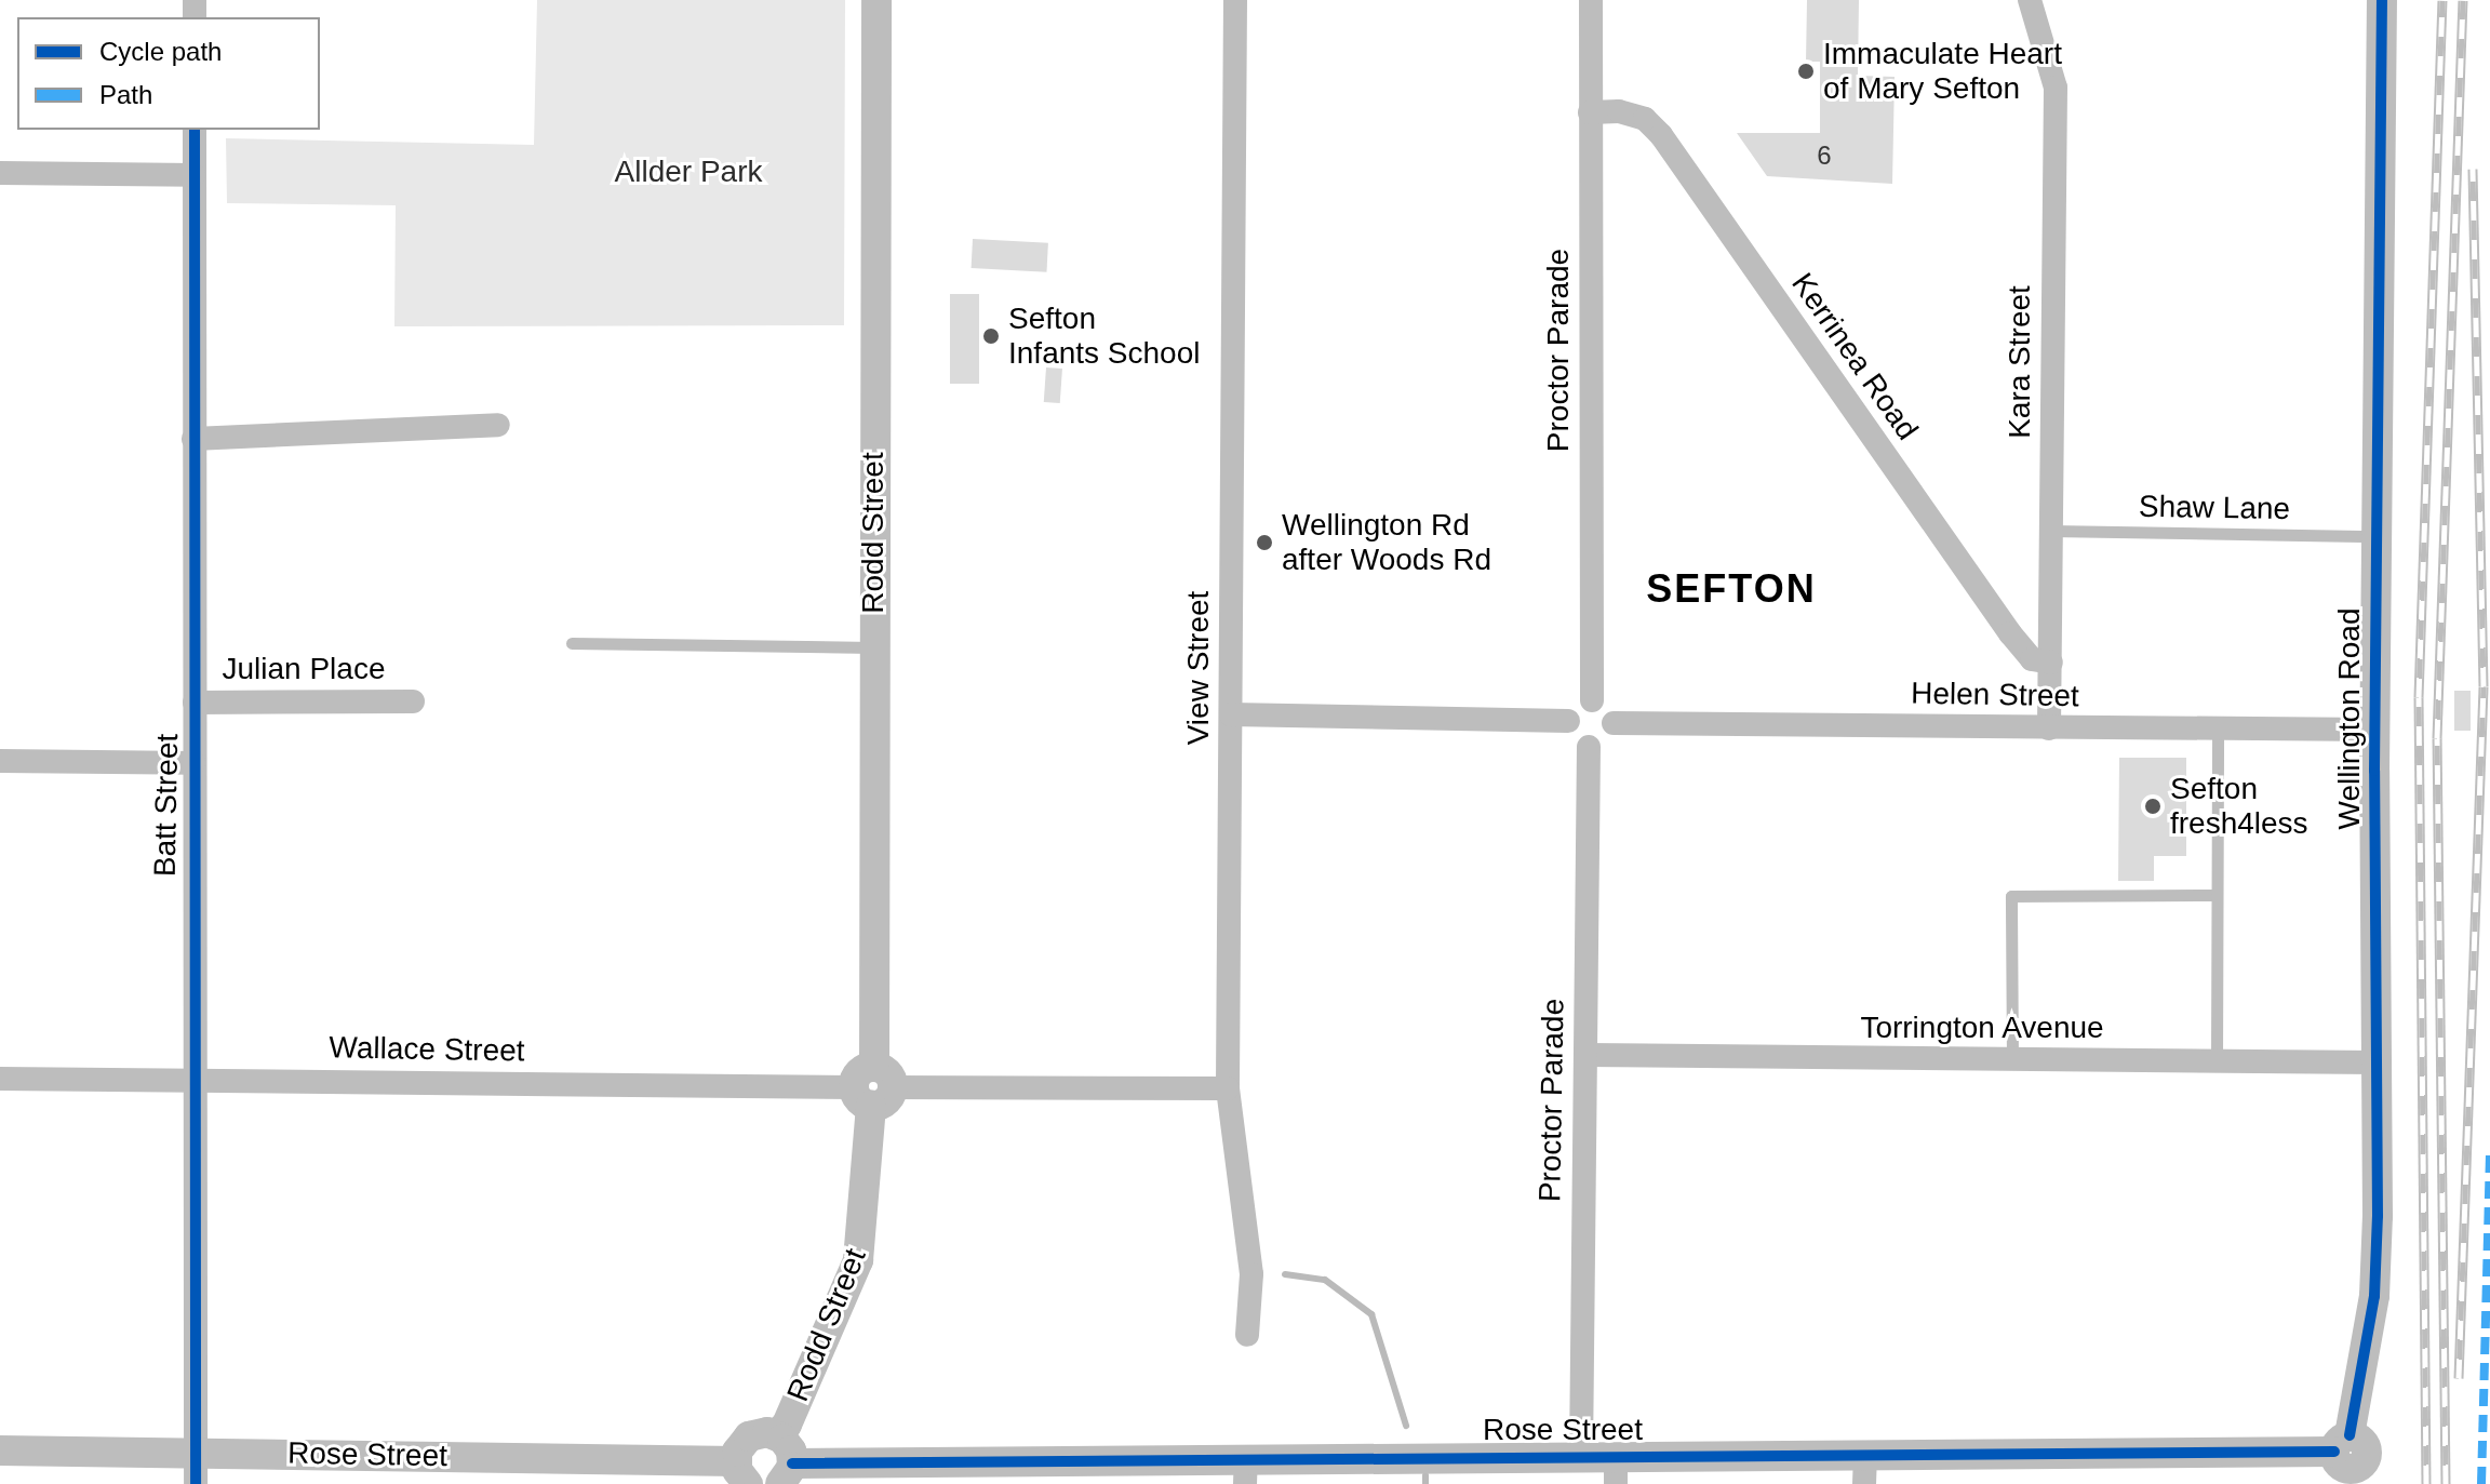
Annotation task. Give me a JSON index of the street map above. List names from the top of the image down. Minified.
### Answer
{"streets":{"street":["Proctor Parade","Kerrinea Road","Kara Street","Rodd Street","View Street","Julian Place","Helen Street","Wellington Road","Batt Street","Torrington Avenue","Wallace Street","Rose Street"],"lane":["Shaw Lane"]},"crossings":[["Proctor Parade","Kerrinea Road"],["Proctor Parade","Helen Street"],["Proctor Parade","Torrington Avenue"],["Proctor Parade","Rose Street"],["Kerrinea Road","Kara Street"],["Kara Street","Shaw Lane"],["Kara Street","Helen Street"],["Shaw Lane","Wellington Road"],["Rodd Street","Wallace Street"],["View Street","Wallace Street"],["Julian Place","Batt Street"],["Helen Street","Wellington Road"],["Wellington Road","Torrington Avenue"],["Wellington Road","Rose Street"],["Batt Street","Wallace Street"],["Batt Street","Rose Street"]],"districts":["SEFTON"],"parks":["Allder Park"],"places":["Immaculate Heart of Mary Sefton","Sefton Infants School","Wellington Rd after Woods Rd","Sefton fresh4less"],"house_numbers":["6"],"legend":["Cycle path","Path"]}
